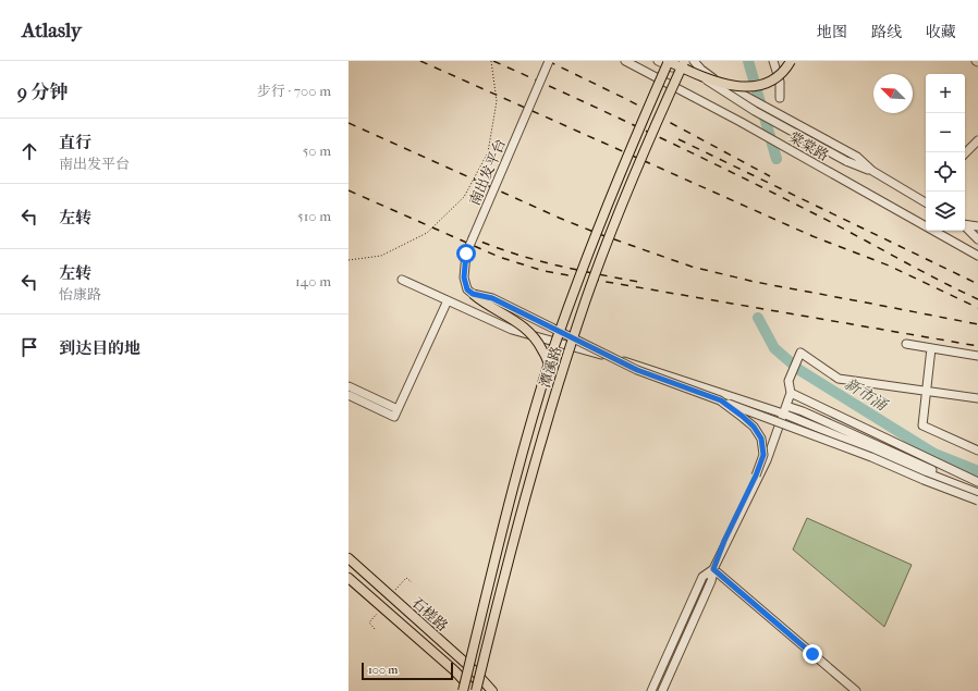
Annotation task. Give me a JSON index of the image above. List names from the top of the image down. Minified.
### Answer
{"streets":{"main road":["潭溪路","石槎路"],"street":["棠棠路","南出发平台"]},"crossings":[["棠棠路","潭溪路"],["潭溪路","石槎路"]],"water":["新市涌"],"scale_bar":"100 m","north":"top left","page":{"header":"Atlasly","nav":["地图","路线","收藏"],"heading":["9 分钟","步行 · 700 m"],"map_buttons":["+","−"],"list":[["直行","南出发平台","50 m"],["左转","510 m"],["左转","怡康路","140 m"],"到达目的地"],"scale":"100 m"}}
